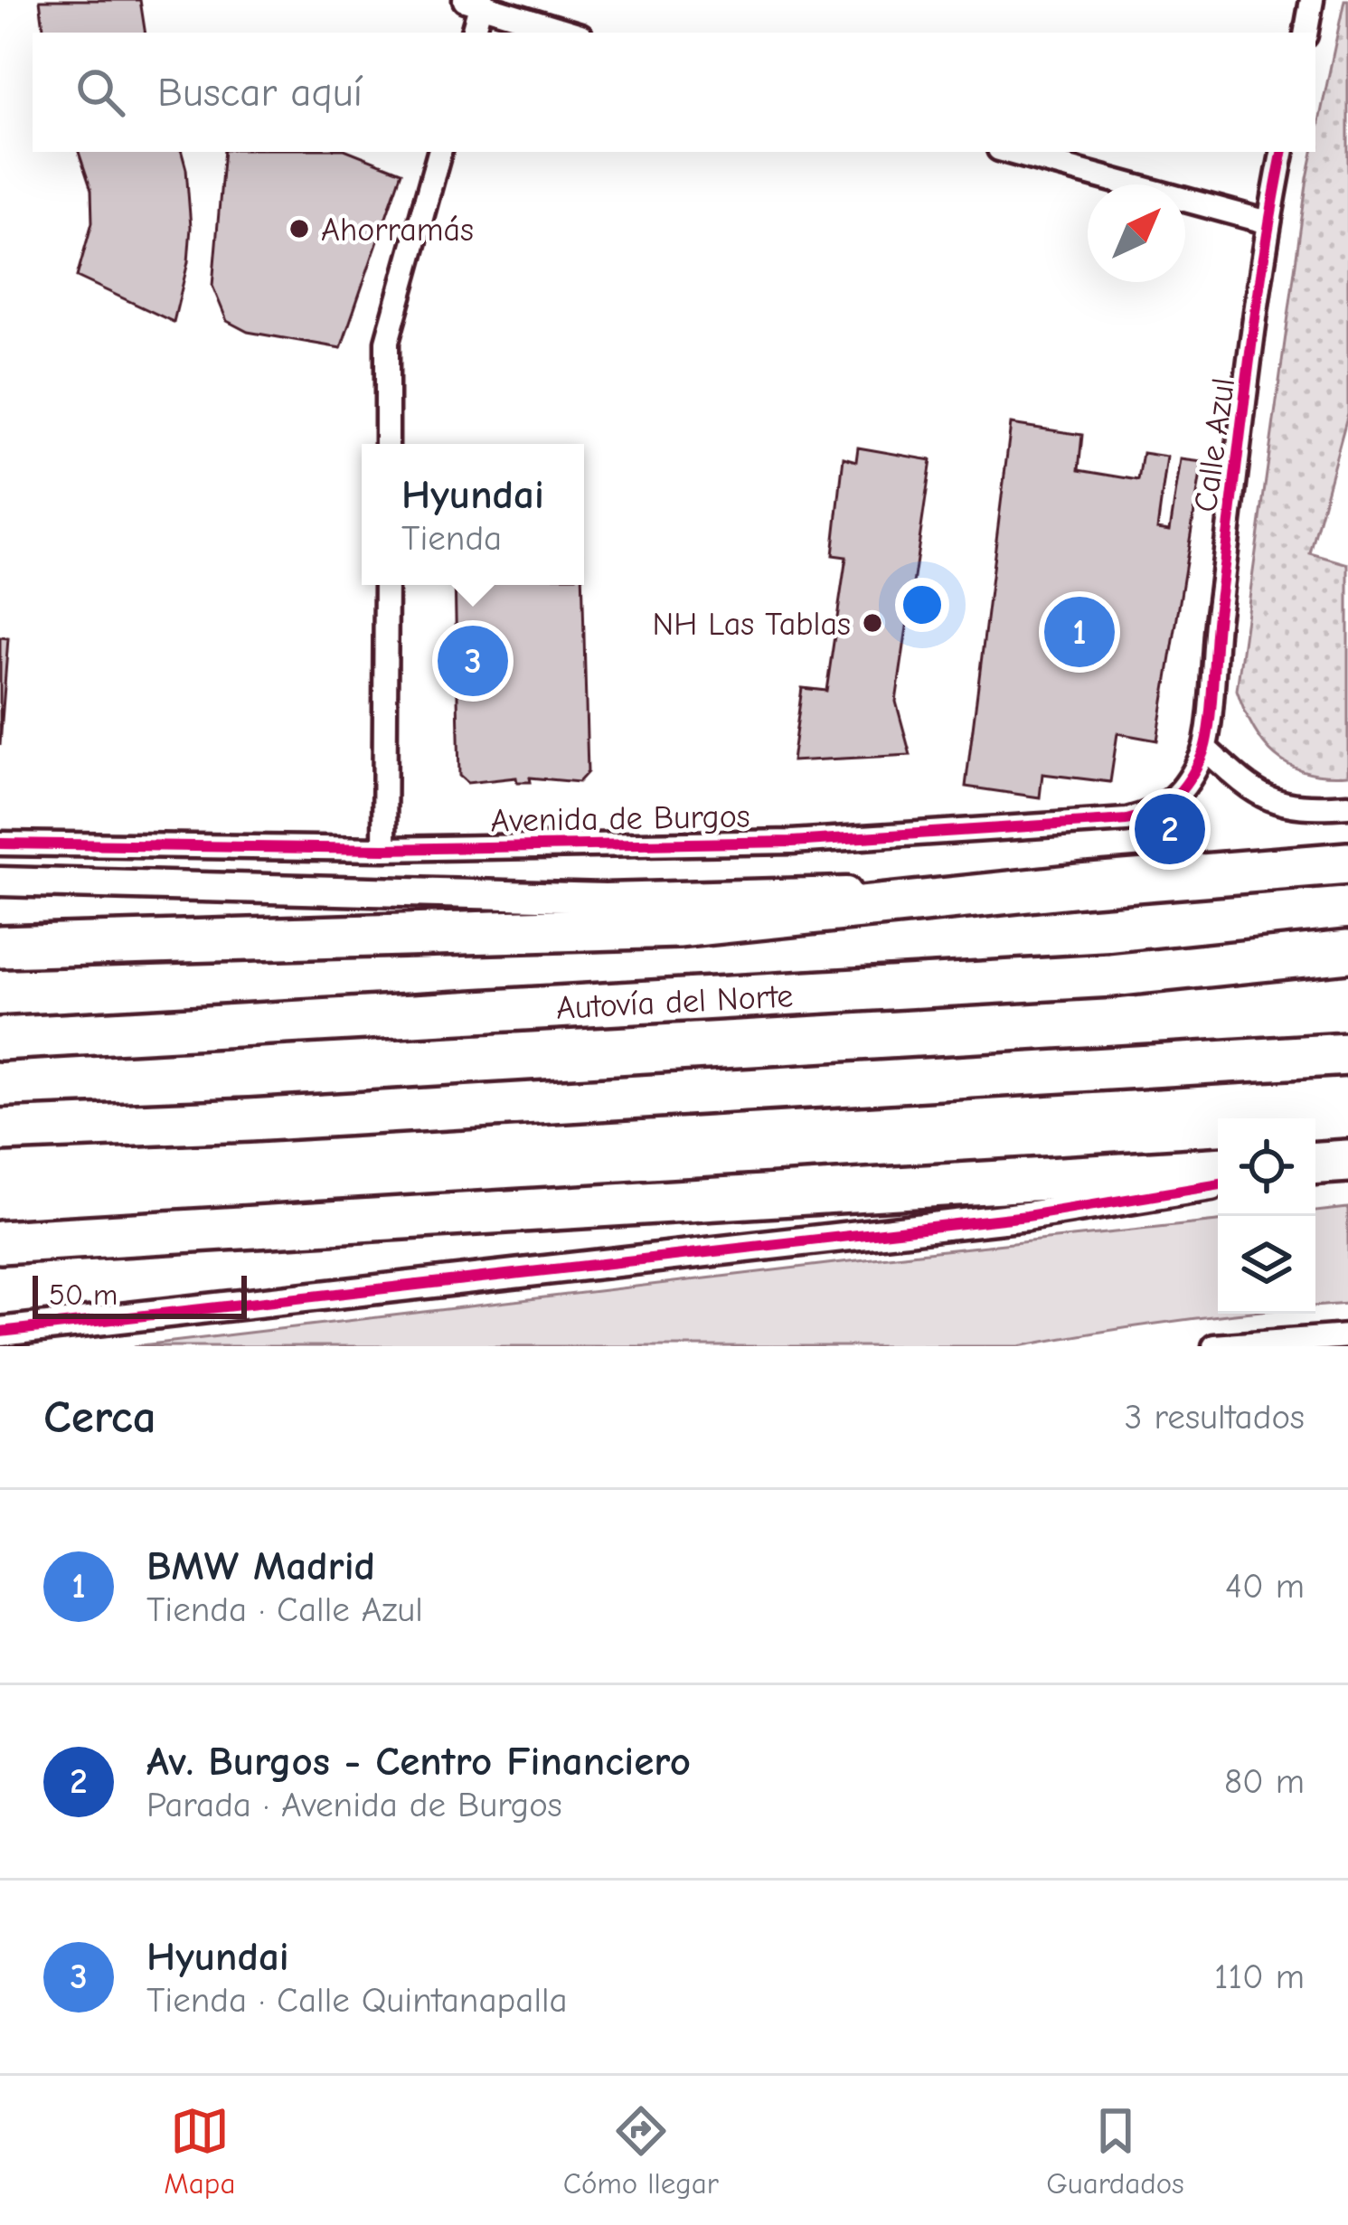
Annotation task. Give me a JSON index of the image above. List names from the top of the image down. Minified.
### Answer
{"streets":{"highway":["Autovía del Norte"],"street":["Calle Azul","Avenida de Burgos"]},"crossings":[["Calle Azul","Avenida de Burgos"]],"places":["Ahorramás","NH Las Tablas"],"scale_bar":"50 m","north":"top right","page":{"search":"Buscar aquí","popup":["Hyundai","Tienda"],"pins":["1","3","2"],"scale":"50 m","heading":["Cerca","3 resultados"],"list":[{"mark":"1","name":"BMW Madrid","note":"Tienda · Calle Azul","value":"40 m"},{"mark":"2","name":"Av. Burgos - Centro Financiero","note":"Parada · Avenida de Burgos","value":"80 m"},{"mark":"3","name":"Hyundai","note":"Tienda · Calle Quintanapalla","value":"110 m"}],"nav":["Mapa","Cómo llegar","Guardados"]}}
